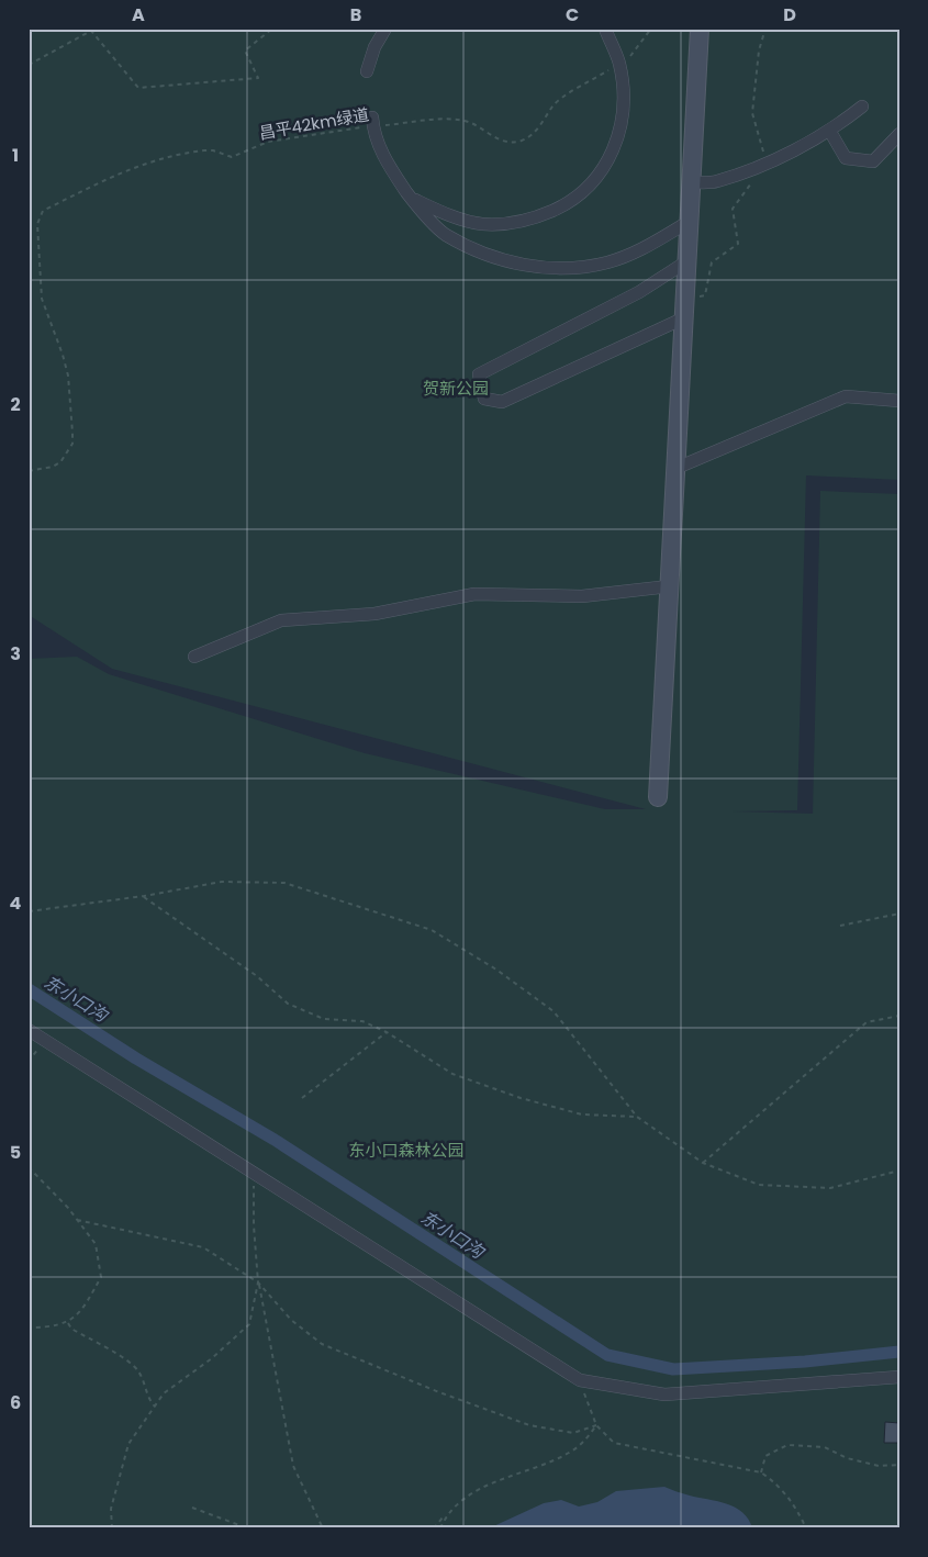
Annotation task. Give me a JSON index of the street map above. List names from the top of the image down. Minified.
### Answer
{"streets":{"path":["昌平42km绿道"]},"water":["东小口沟"],"parks":["贺新公园","东小口森林公园"],"grid":{"columns":["A","B","C","D"],"rows":["1","2","3","4","5","6"]}}
